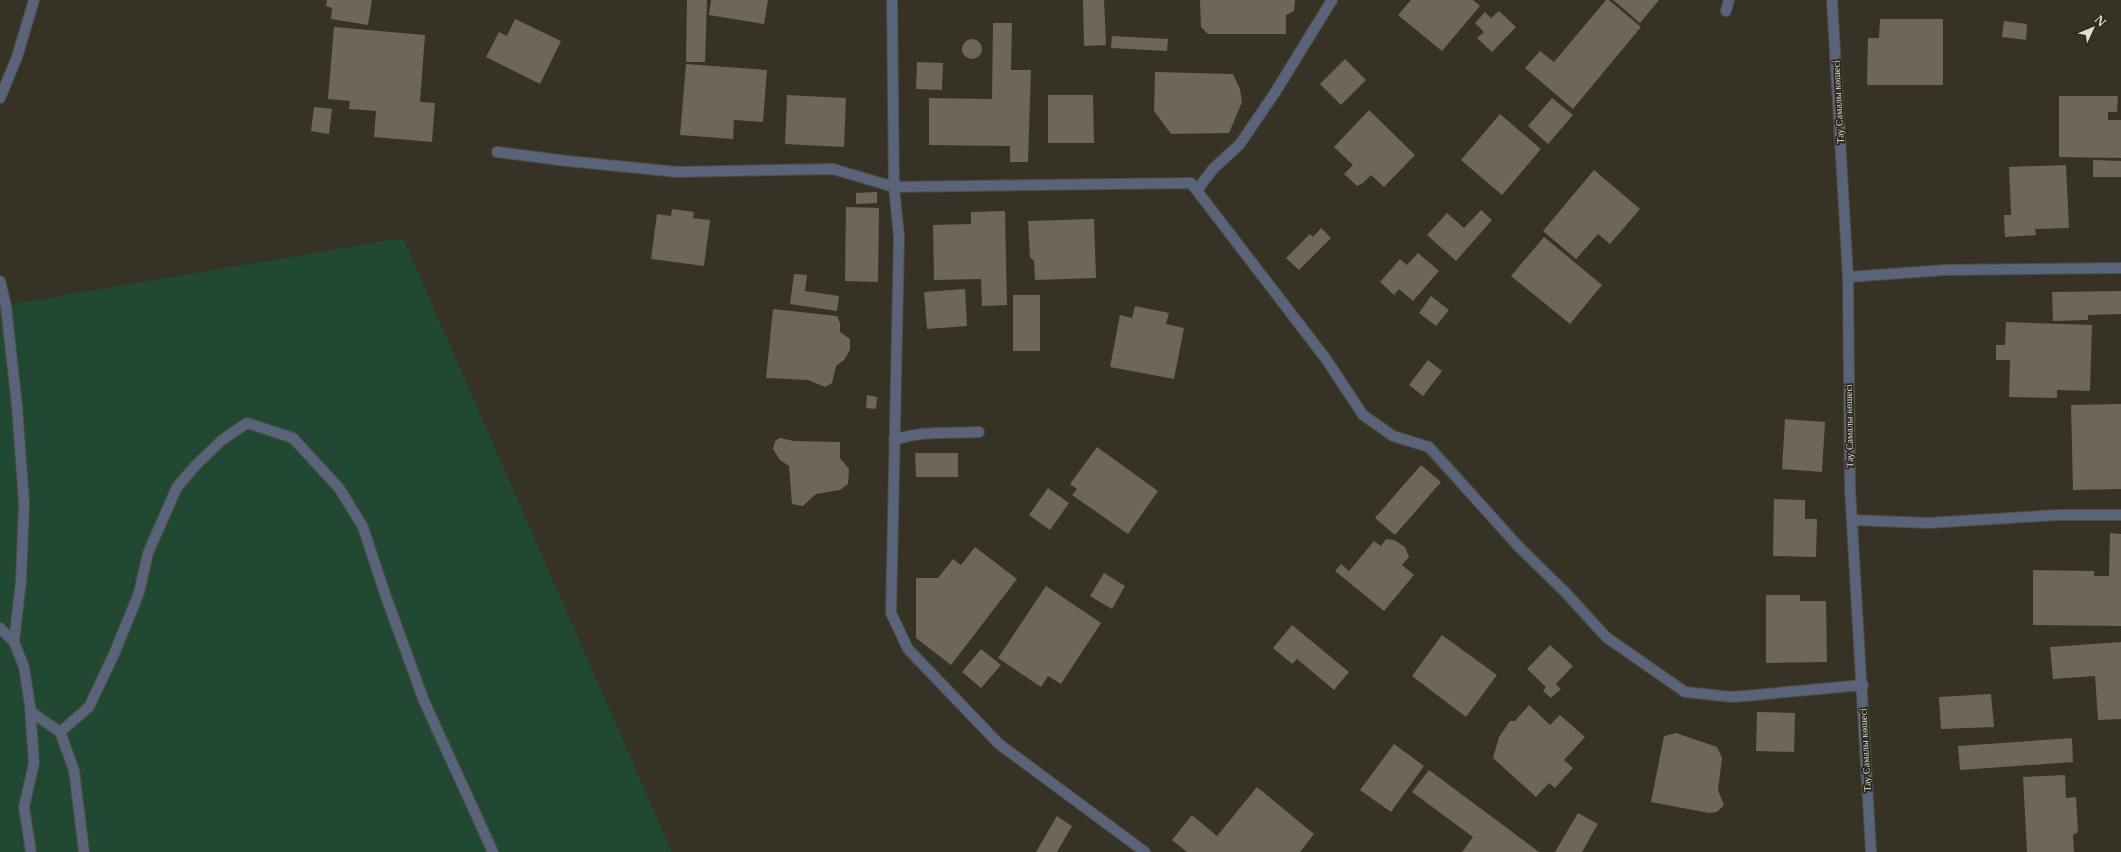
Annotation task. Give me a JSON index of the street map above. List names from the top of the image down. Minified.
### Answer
{"streets":{"street":["Тау Самалы көшесі"]},"north":"top right"}
